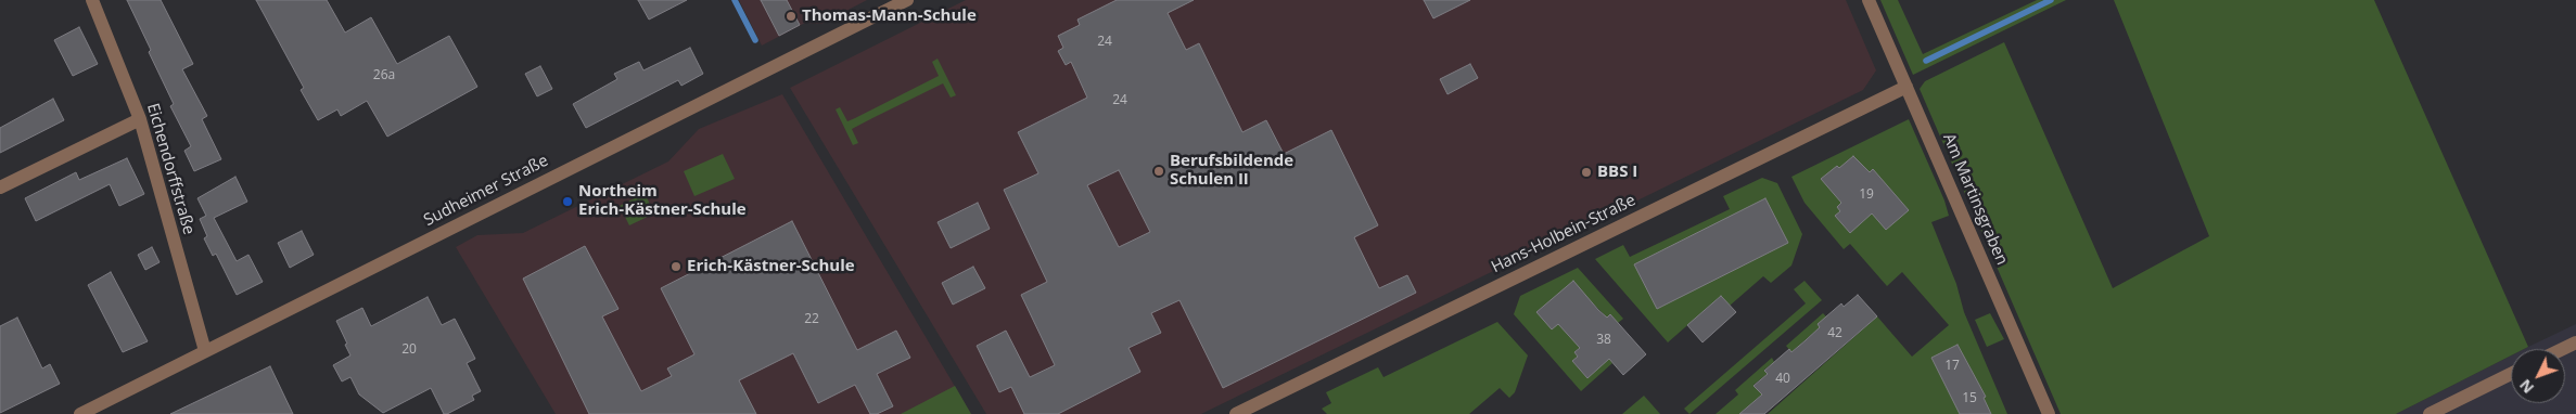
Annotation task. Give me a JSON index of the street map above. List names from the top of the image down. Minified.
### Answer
{"streets":{"street":["Eichendorffstraße","Sudheimer Straße","Am Martinsgraben","Hans-Holbein-Straße"]},"crossings":[["Eichendorffstraße","Sudheimer Straße"],["Am Martinsgraben","Hans-Holbein-Straße"]],"places":["Thomas-Mann-Schule","Berufsbildende Schulen II","BBS I","Northeim Erich-Kästner-Schule","Erich-Kästner-Schule"],"house_numbers":["24","26a","24","19","22","42","38","20","17","40","15"],"north":"bottom left"}
